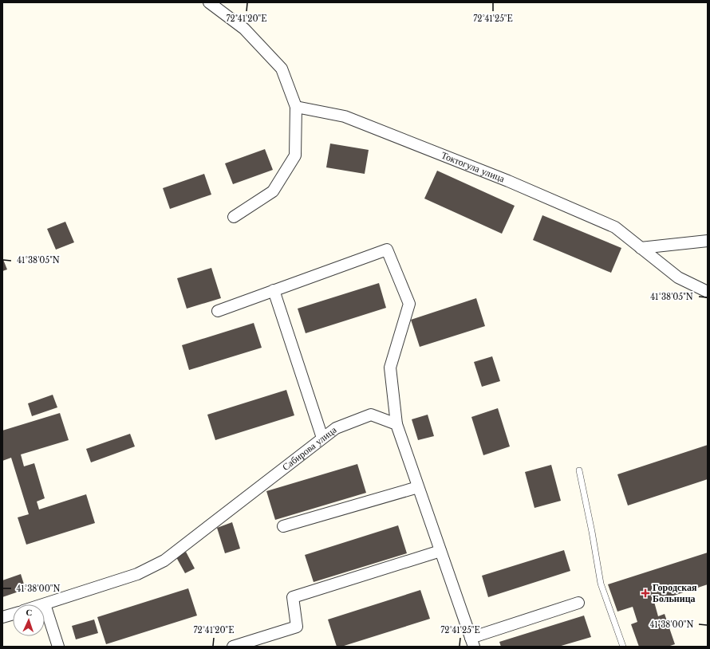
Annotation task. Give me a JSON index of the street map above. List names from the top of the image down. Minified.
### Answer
{"streets":{"street":["Токтогула улица","Сабирова улица"]},"places":{"health":["Городская Больница"]},"north":"top","coordinates":["72°41'20\"E","72°41'25\"E","41°38'05\"N","41°38'00\"N"]}
